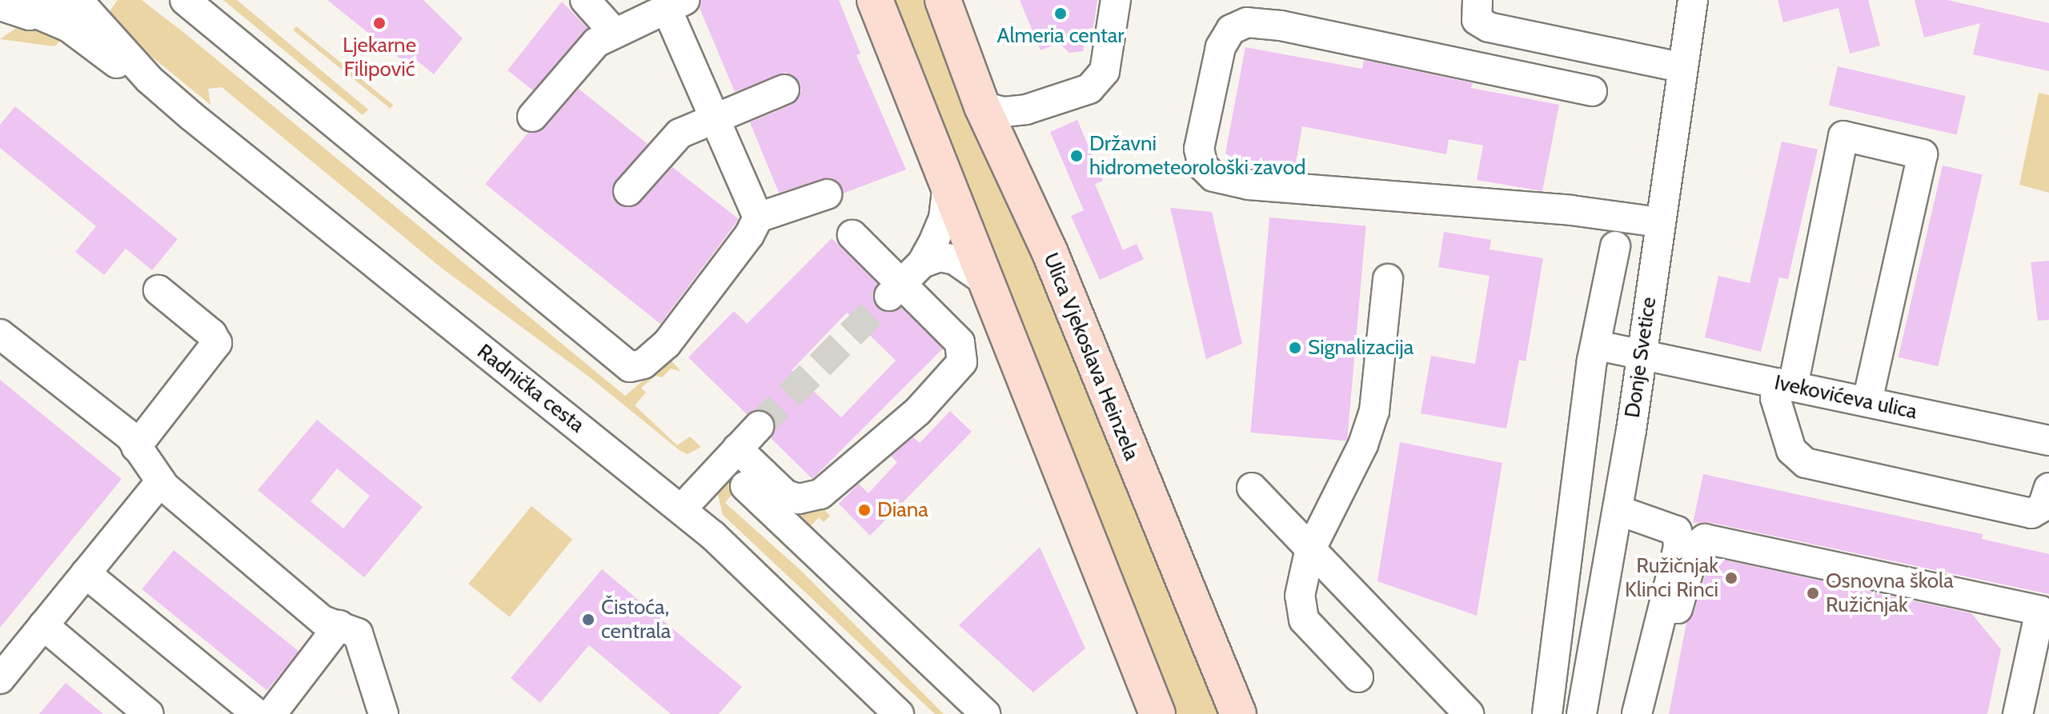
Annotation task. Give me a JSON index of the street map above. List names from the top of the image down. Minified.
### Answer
{"streets":{"main road":["Ulica Vjekoslava Heinzela"],"street":["Donje Svetice","Radnička cesta","Ivekovićeva ulica"]},"crossings":[["Donje Svetice","Ivekovićeva ulica"]],"places":["Almeria centar","Ljekarne Filipović","Državni hidrometeorološki zavod","Signalizacija","Diana","Ružičnjak Klinci Rinci","Osnovna škola Ružičnjak","Čistoća, centrala"]}
